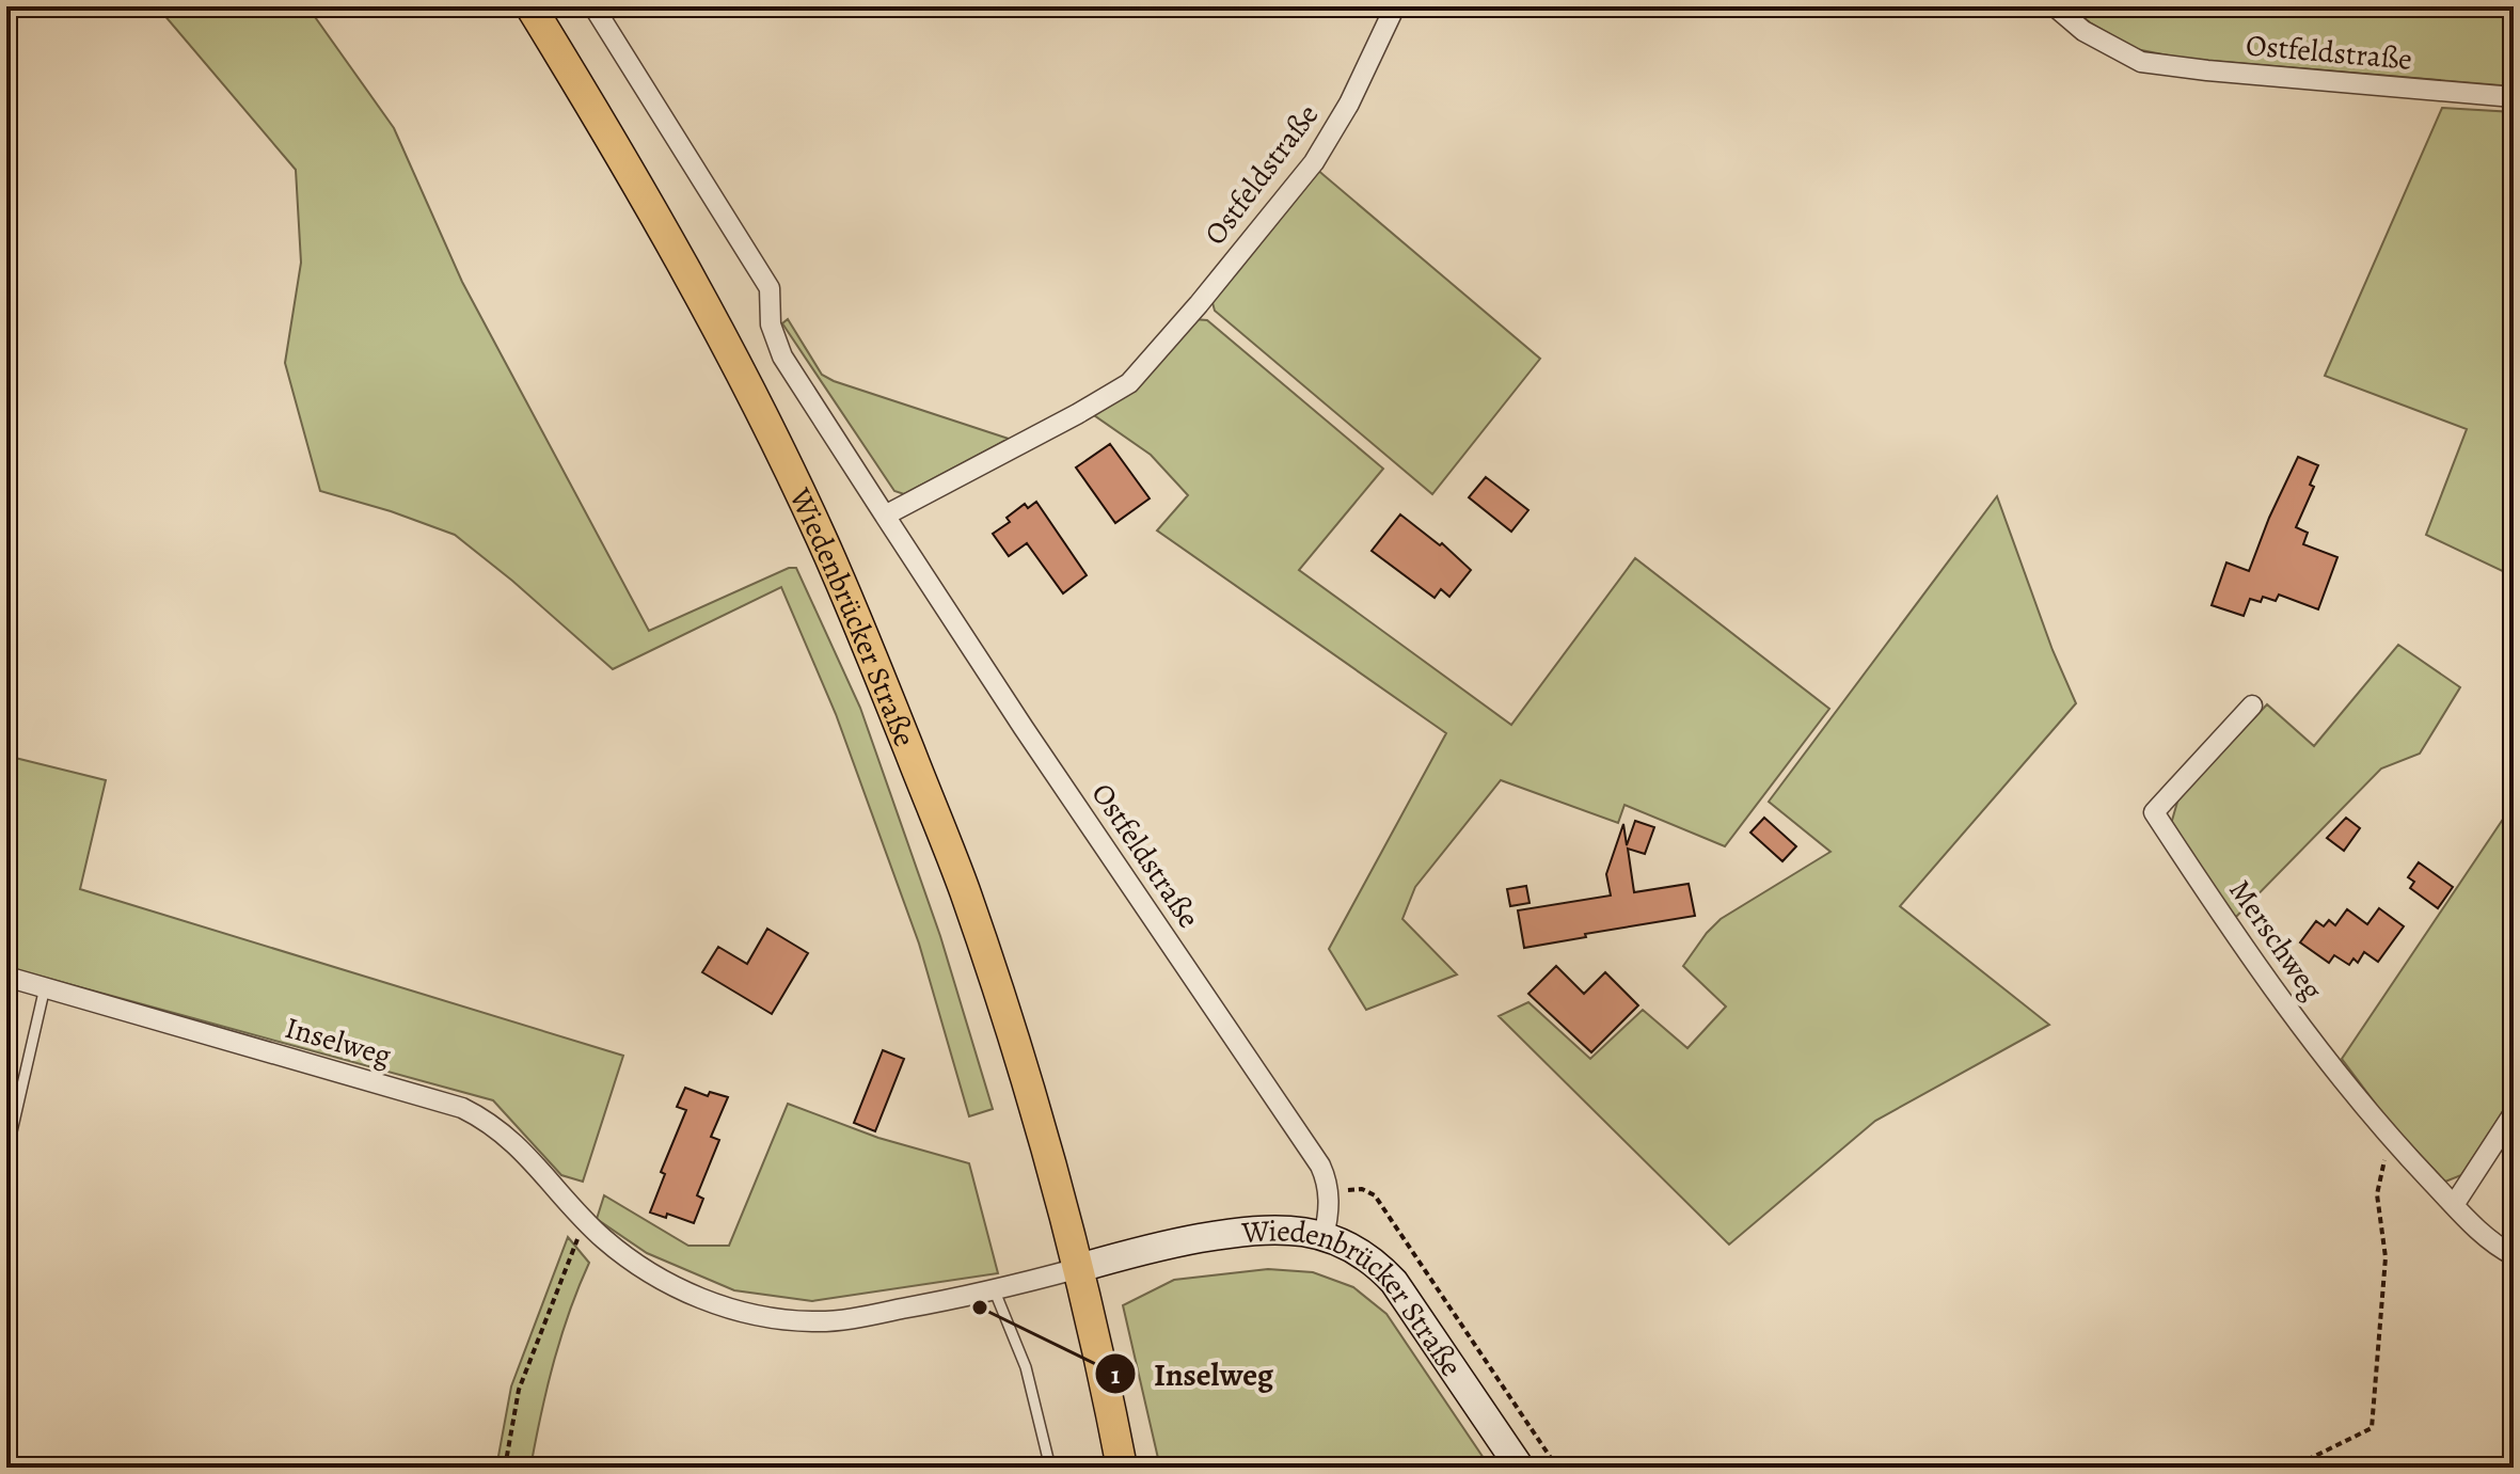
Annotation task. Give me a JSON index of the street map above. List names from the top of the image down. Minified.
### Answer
{"streets":{"main road":["Wiedenbrücker Straße"],"street":["Ostfeldstraße","Merschweg","Inselweg"]},"crossings":[["Wiedenbrücker Straße","Inselweg"]],"places":["Inselweg"]}
